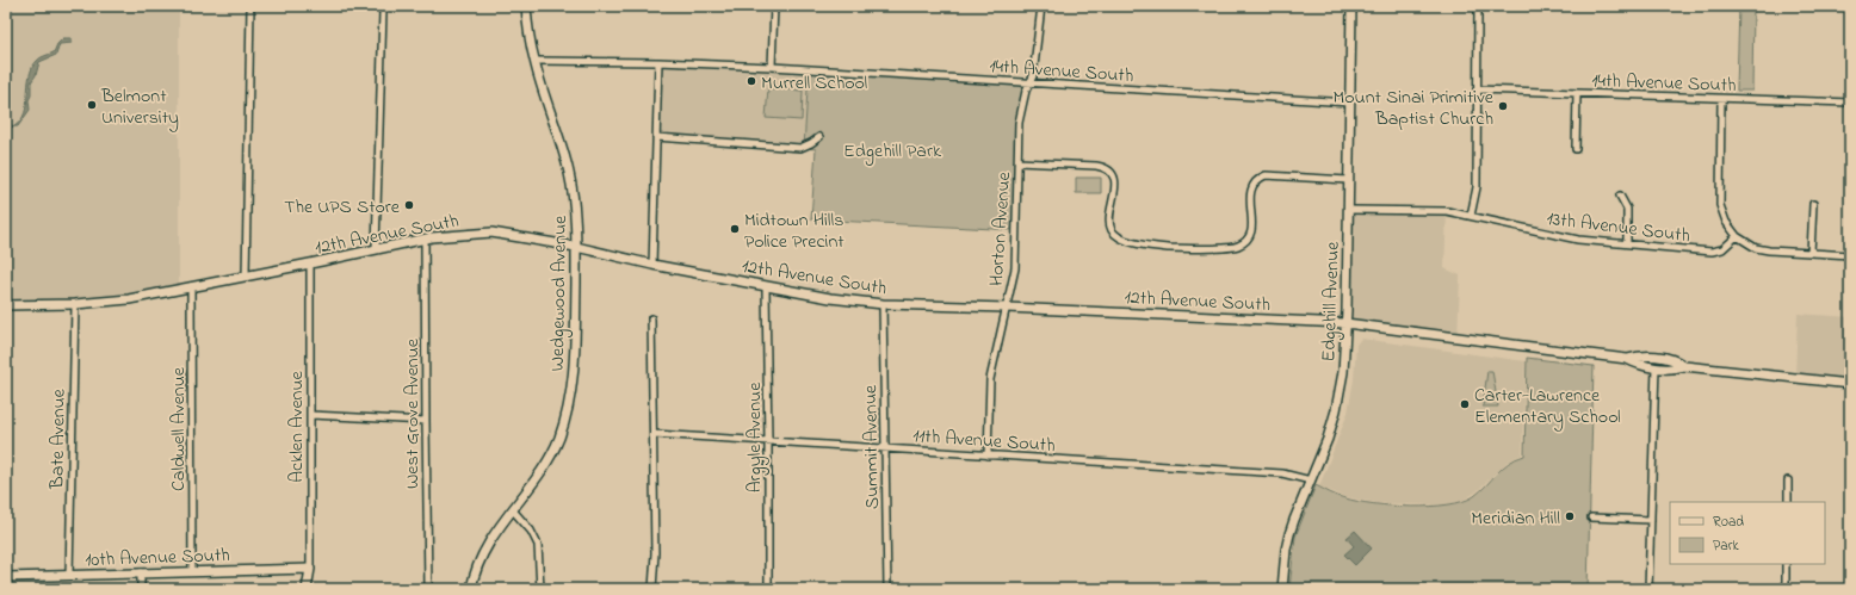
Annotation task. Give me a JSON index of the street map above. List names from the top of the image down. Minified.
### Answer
{"streets":{"main road":["12th Avenue South","Wedgewood Avenue","Edgehill Avenue","Acklen Avenue","10th Avenue South"],"street":["14th Avenue South","13th Avenue South","Horton Avenue","West Grove Avenue","Caldwell Avenue","Argyle Avenue","Bate Avenue","11th Avenue South","Summit Avenue"]},"crossings":[["14th Avenue South","Horton Avenue"],["14th Avenue South","Wedgewood Avenue"],["14th Avenue South","Edgehill Avenue"],["13th Avenue South","Edgehill Avenue"],["Horton Avenue","12th Avenue South"],["Horton Avenue","11th Avenue South"],["12th Avenue South","Wedgewood Avenue"],["12th Avenue South","Edgehill Avenue"],["12th Avenue South","West Grove Avenue"],["12th Avenue South","Acklen Avenue"],["12th Avenue South","Caldwell Avenue"],["12th Avenue South","Argyle Avenue"],["12th Avenue South","Bate Avenue"],["12th Avenue South","Summit Avenue"],["Edgehill Avenue","11th Avenue South"],["Acklen Avenue","10th Avenue South"],["Caldwell Avenue","10th Avenue South"],["Argyle Avenue","11th Avenue South"],["Bate Avenue","10th Avenue South"],["11th Avenue South","Summit Avenue"]],"parks":["Edgehill Park"],"places":["Murrell School","Belmont University","Mount Sinai Primitive Baptist Church","The UPS Store","Midtown Hills Police Precint","Carter-Lawrence Elementary School","Meridian Hill"],"legend":["Road","Park"]}
